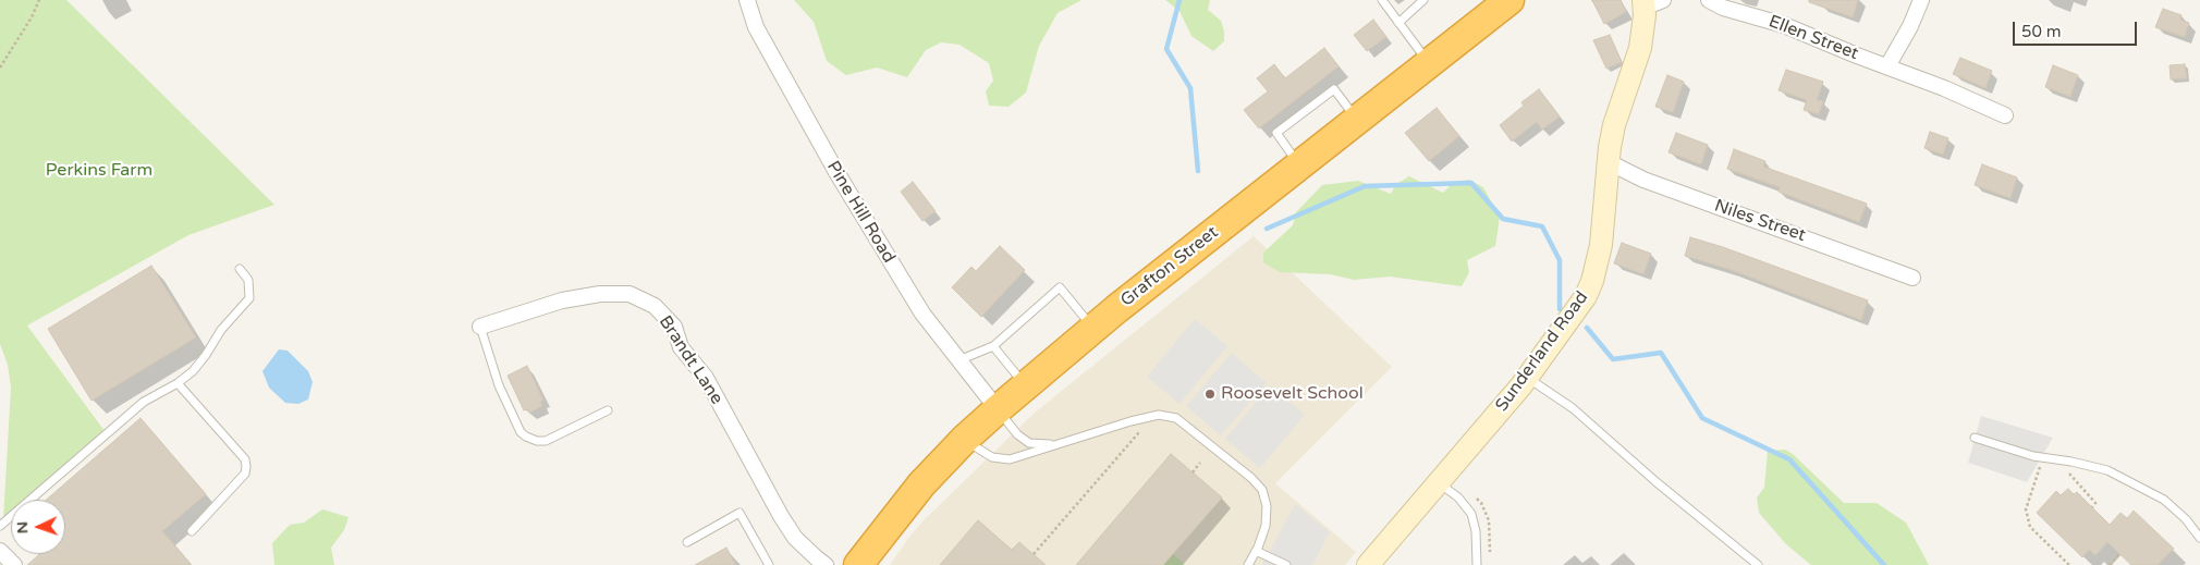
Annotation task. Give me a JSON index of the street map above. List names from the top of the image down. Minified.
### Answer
{"streets":{"highway":["Grafton Street"],"street":["Ellen Street","Pine Hill Road","Niles Street","Sunderland Road","Brandt Lane"]},"crossings":[["Pine Hill Road","Grafton Street"],["Niles Street","Sunderland Road"]],"parks":["Perkins Farm"],"places":["Roosevelt School"],"scale_bar":"50 m","north":"left"}
